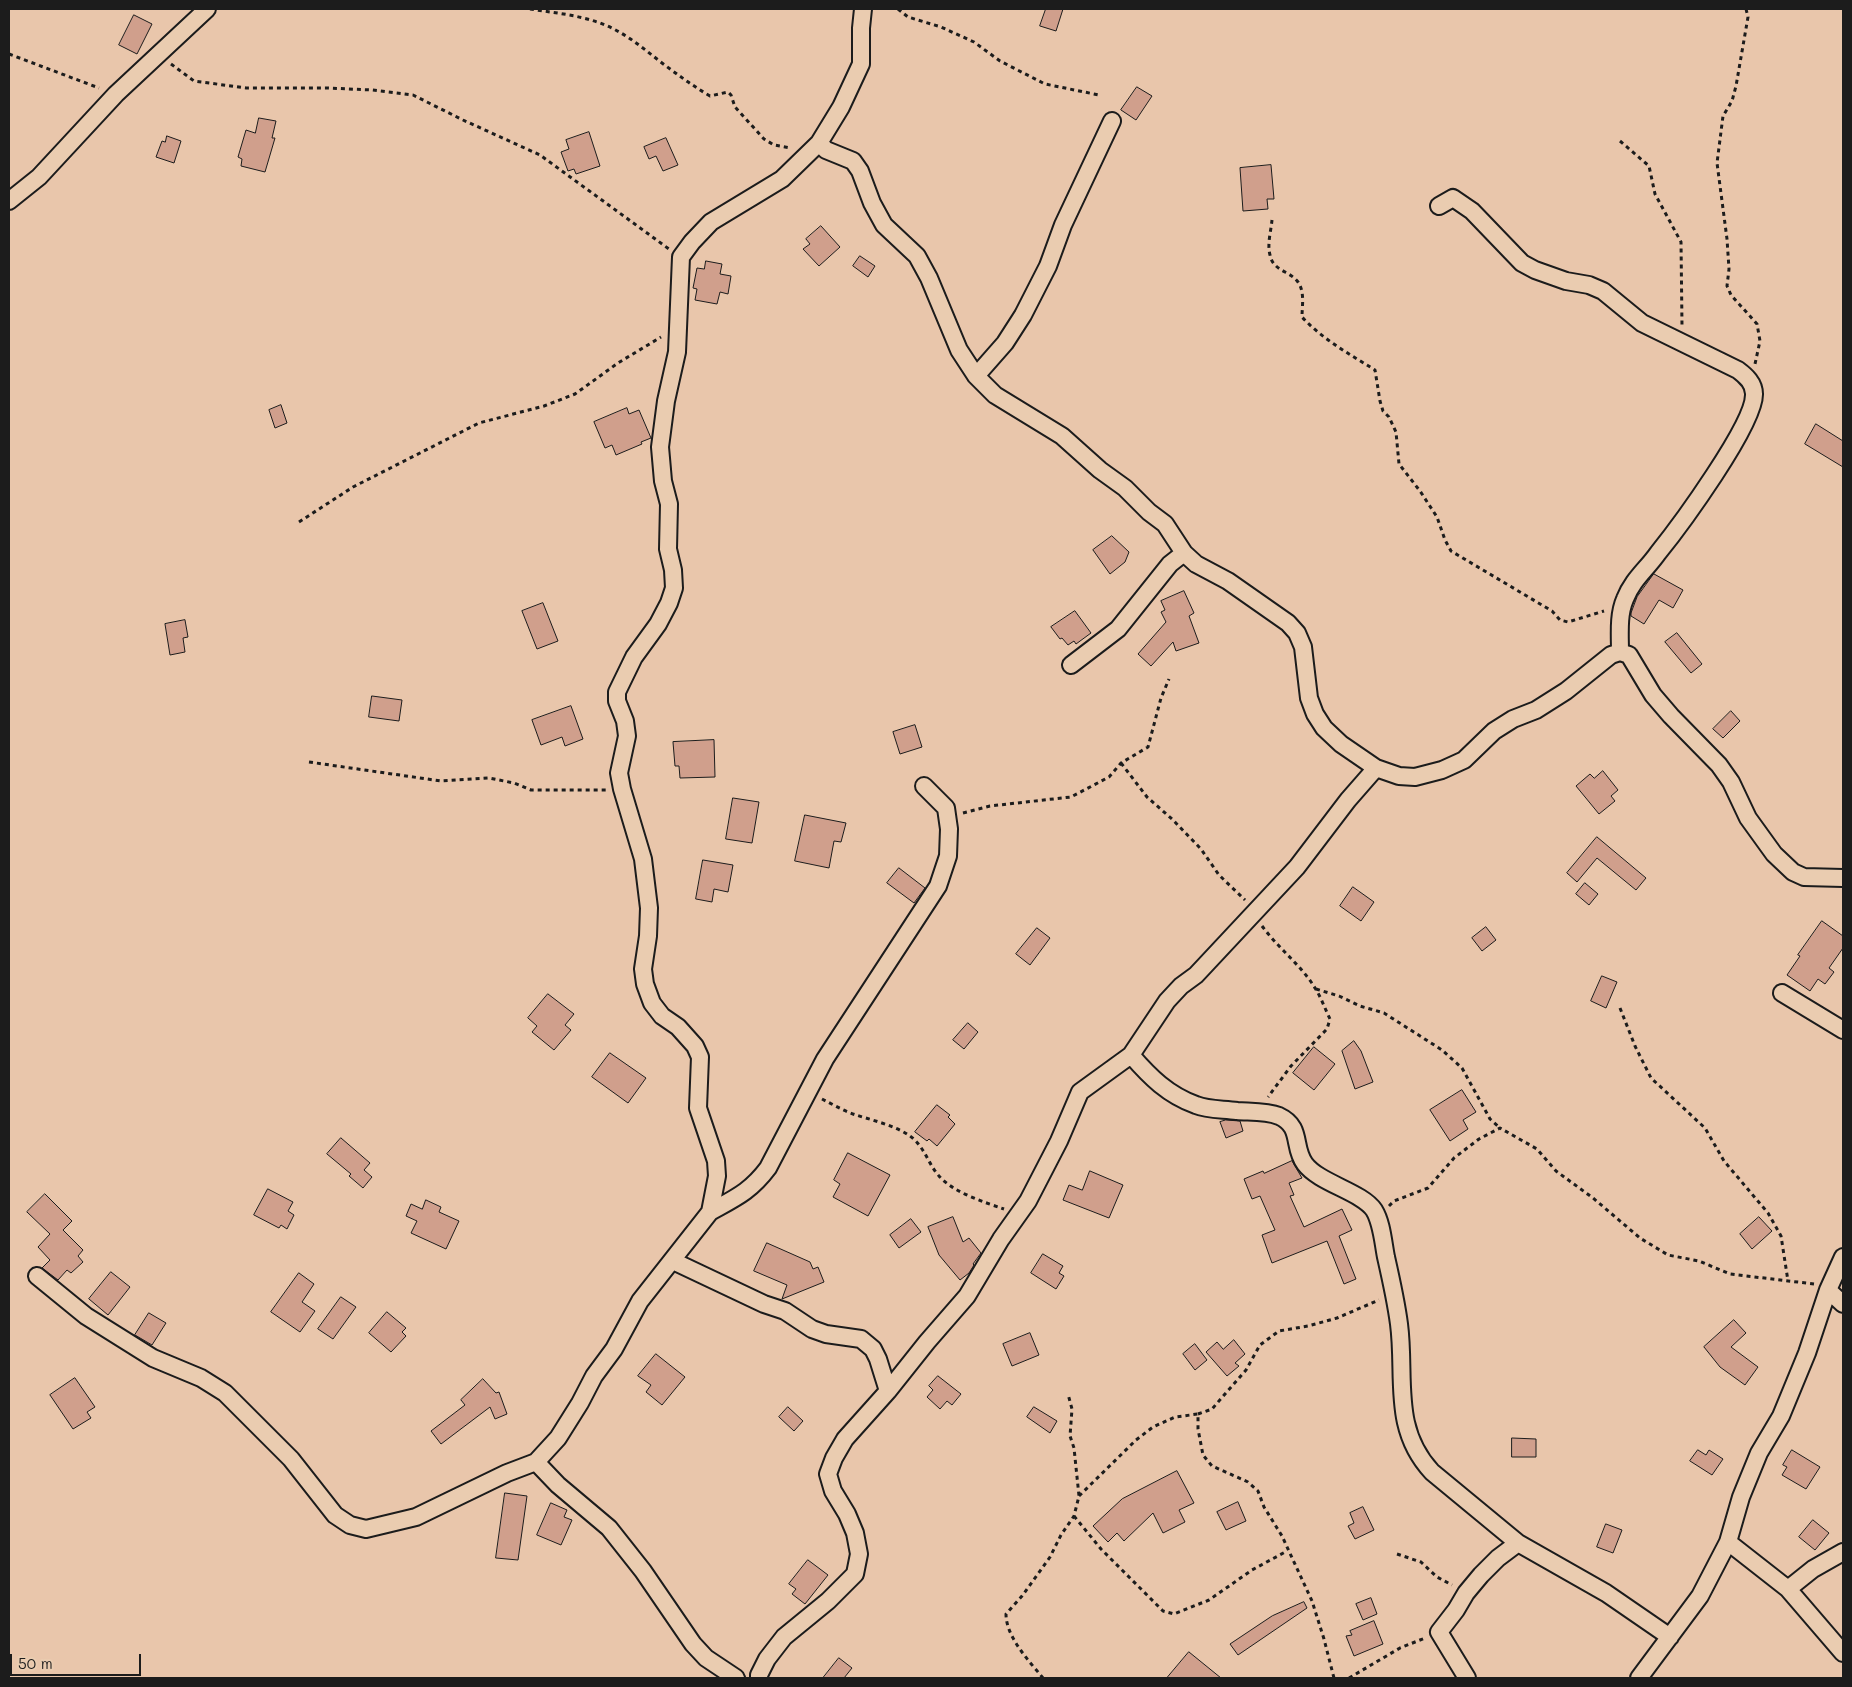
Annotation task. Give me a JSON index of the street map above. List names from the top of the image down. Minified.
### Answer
{"scale_bar":"50 m"}
